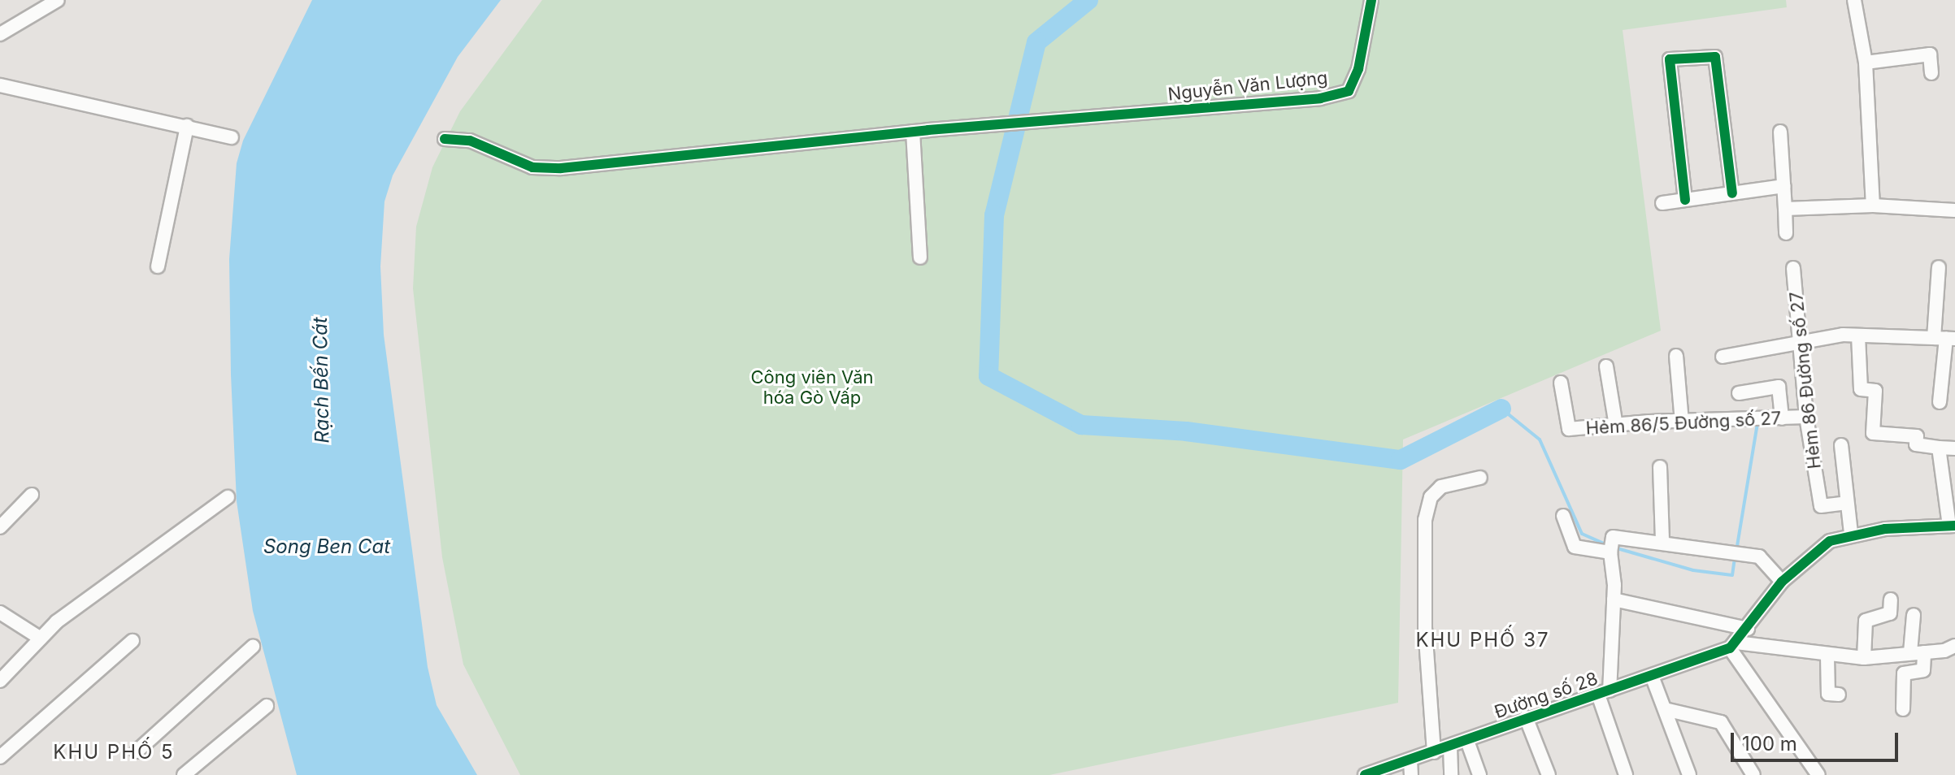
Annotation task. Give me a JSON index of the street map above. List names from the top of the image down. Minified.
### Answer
{"streets":{"street":["Nguyễn Văn Lượng","Hẻm 86 Đường số 27","Hẻm 86/5 Đường số 27","Đường số 28"]},"crossings":[["Hẻm 86 Đường số 27","Hẻm 86/5 Đường số 27"]],"districts":["KHU PHỐ 37","KHU PHỐ 5"],"water":["Rạch Bến Cát","Song Ben Cat"],"parks":["Công viên Văn hóa Gò Vấp"],"scale_bar":"100 m"}
